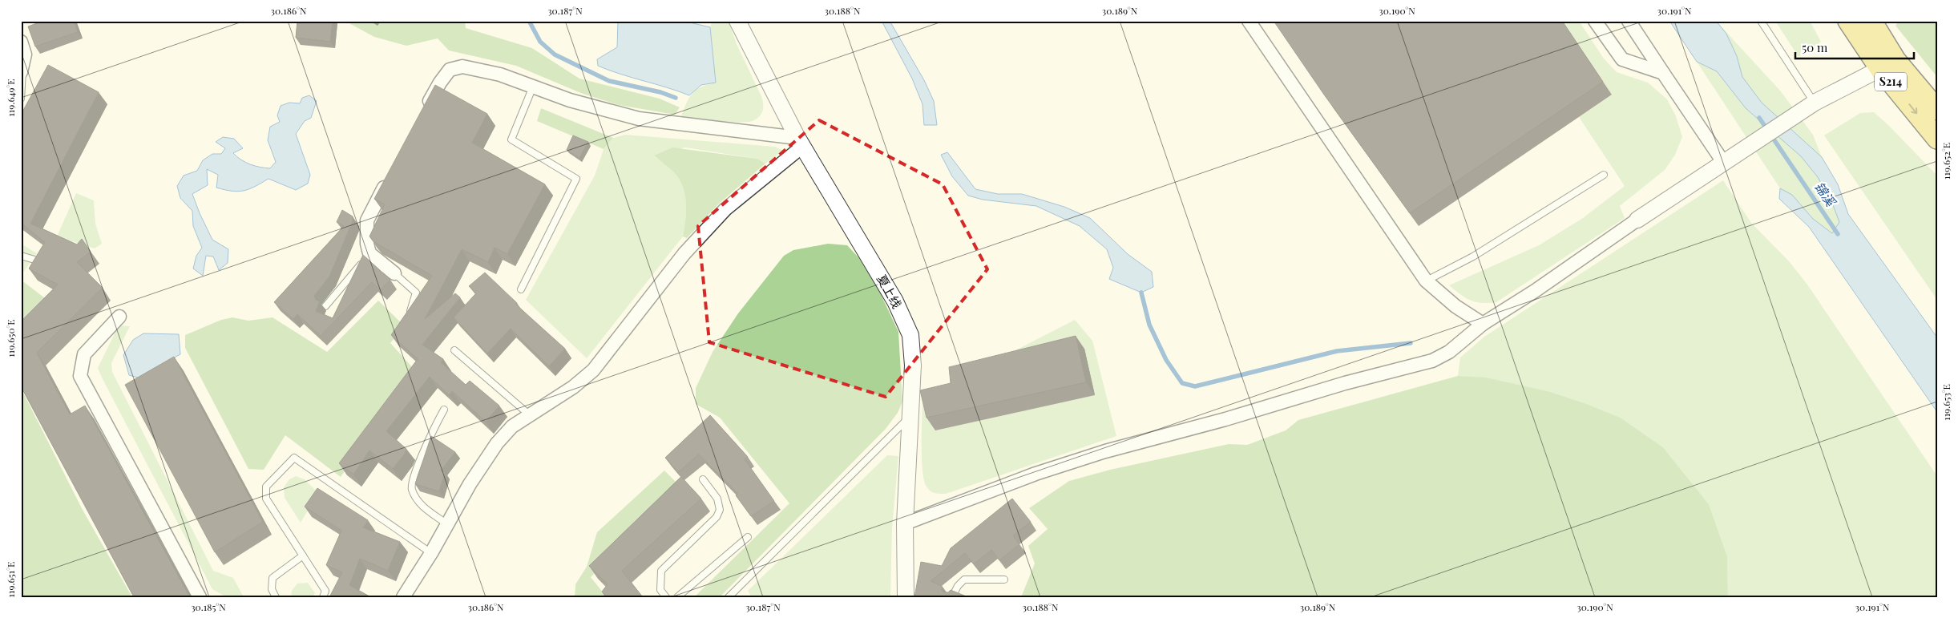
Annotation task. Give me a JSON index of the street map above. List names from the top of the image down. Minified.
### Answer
{"streets":{"main road":["S214"],"street":["夏上线"]},"water":["锦溪"],"scale_bar":"50 m","coordinates":["30.186°N","30.187°N","30.188°N","30.189°N","30.190°N","30.191°N","119.649°E","119.652°E","119.650°E","119.653°E","119.651°E","30.185°N"]}
